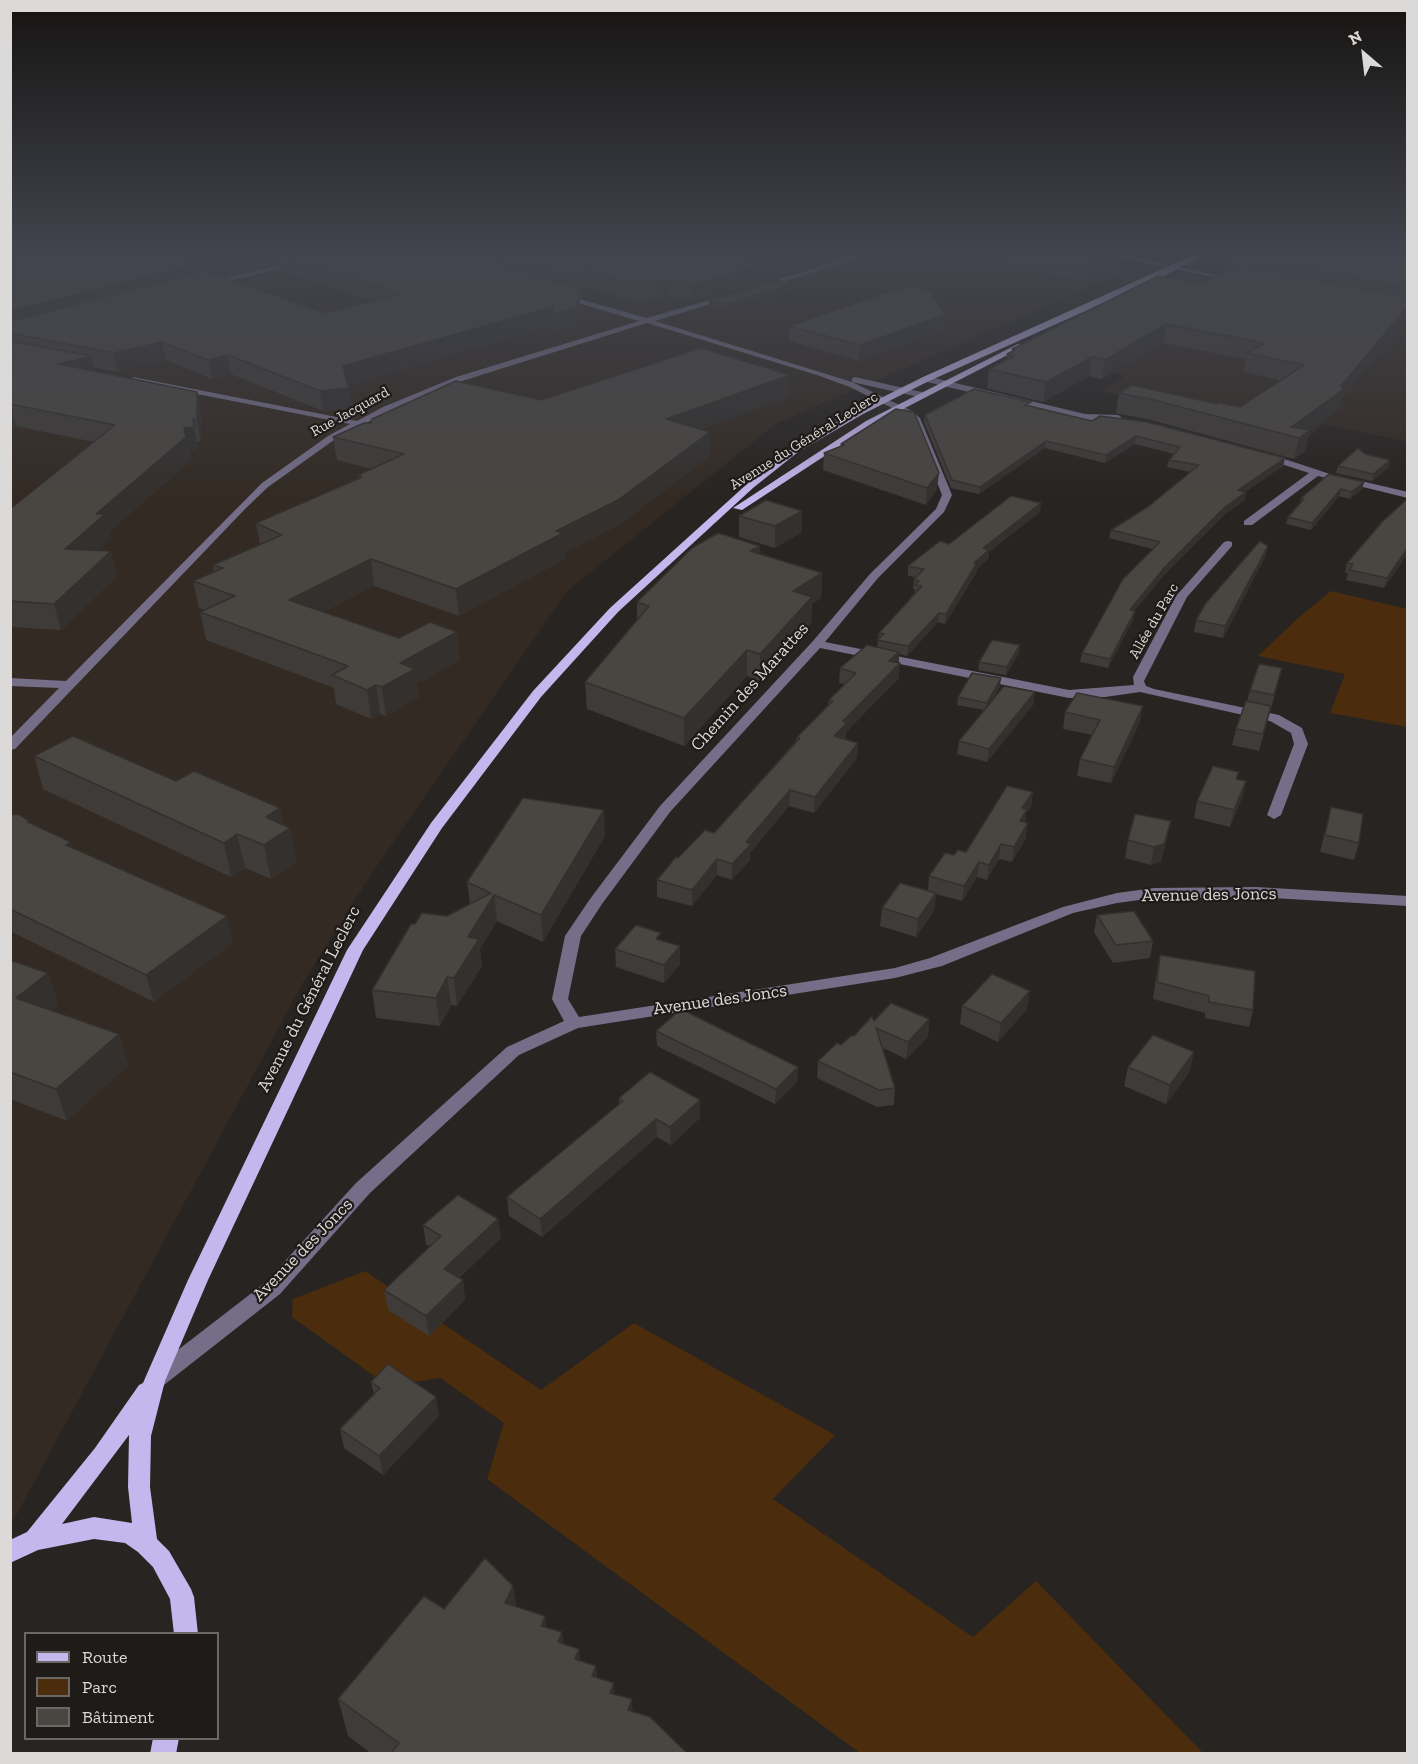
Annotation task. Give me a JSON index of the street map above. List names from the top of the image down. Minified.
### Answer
{"streets":{"main road":["Avenue du Général Leclerc"],"street":["Rue Jacquard","Allée du Parc","Chemin des Marattes","Avenue des Joncs"]},"crossings":[["Avenue du Général Leclerc","Chemin des Marattes"],["Avenue du Général Leclerc","Avenue des Joncs"],["Chemin des Marattes","Avenue des Joncs"]],"legend":["Route","Parc","Bâtiment"],"north":"top left"}
